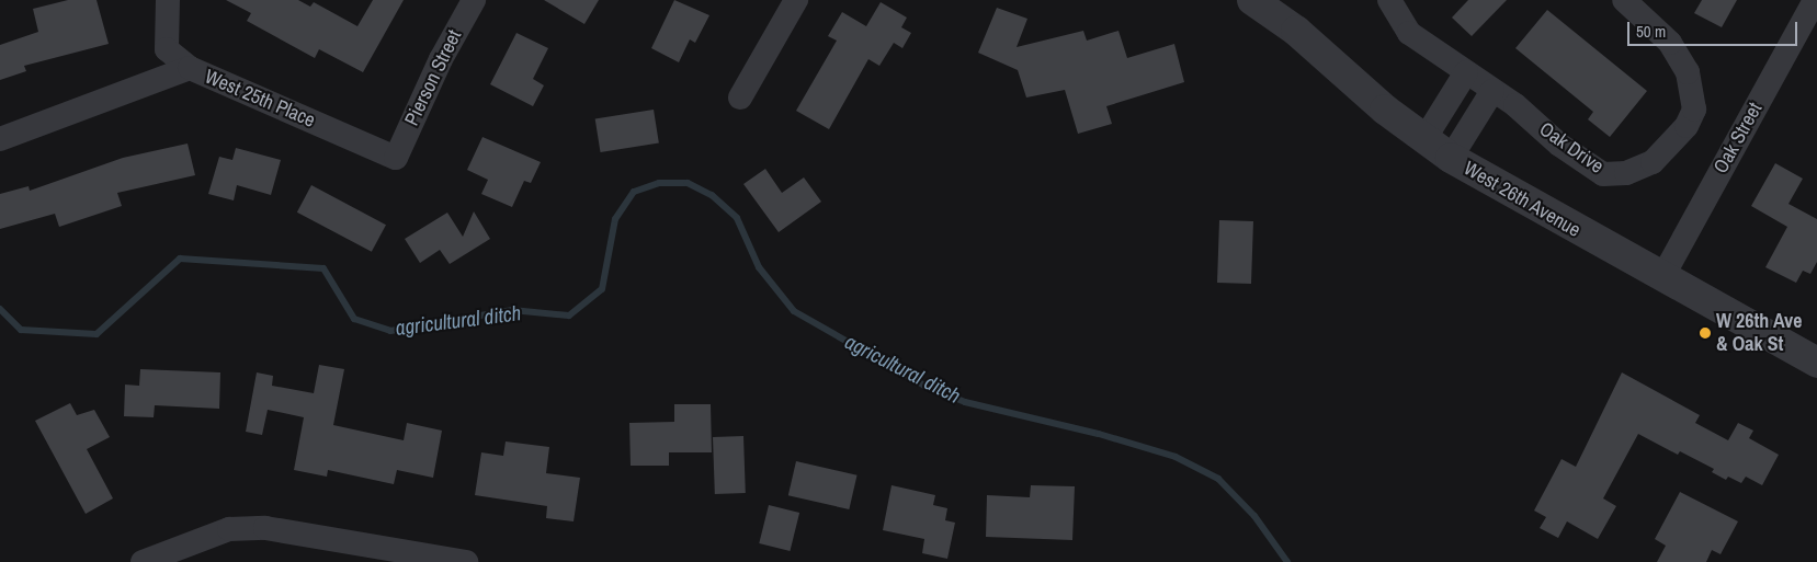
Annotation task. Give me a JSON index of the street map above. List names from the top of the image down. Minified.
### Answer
{"streets":{"street":["Pierson Street","West 25th Place","Oak Street","Oak Drive","West 26th Avenue"]},"crossings":[["Pierson Street","West 25th Place"],["Oak Street","West 26th Avenue"]],"water":["agricultural ditch"],"places":["W 26th Ave & Oak St"],"scale_bar":"50 m"}
